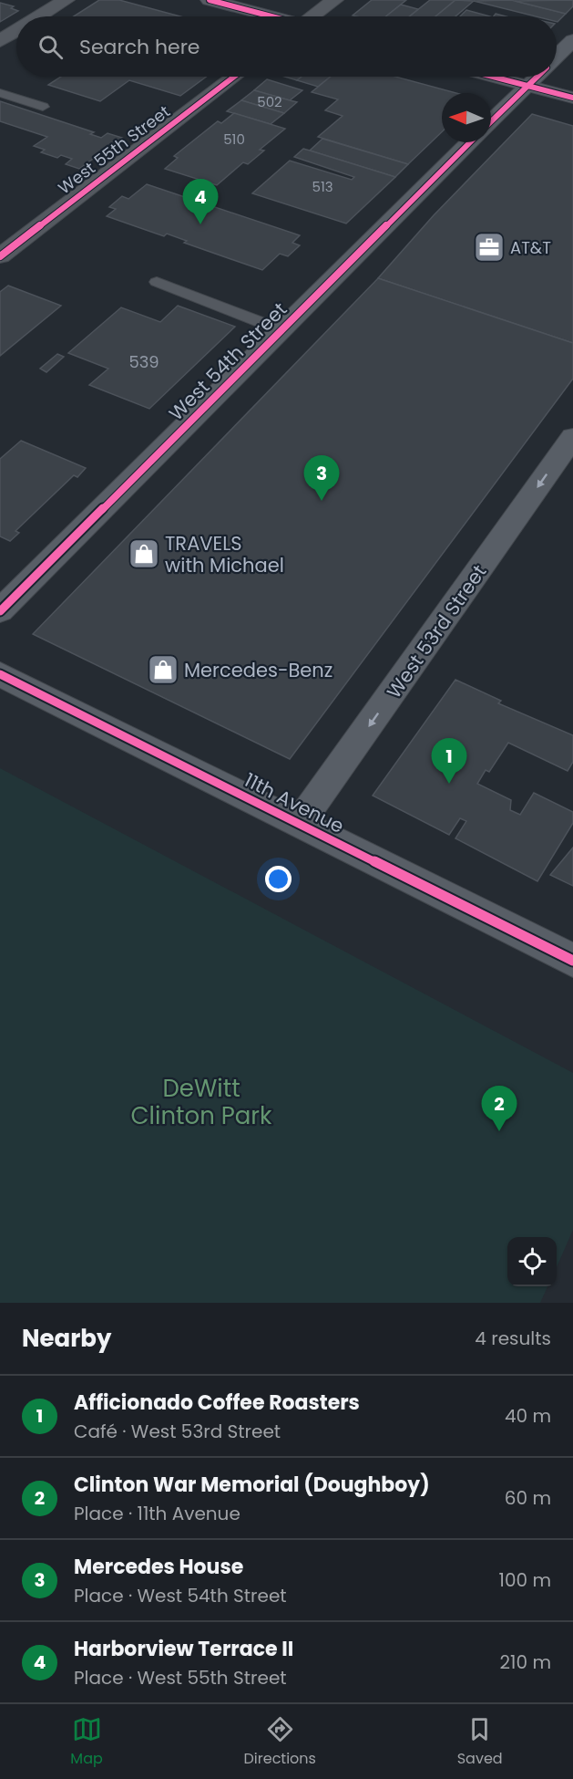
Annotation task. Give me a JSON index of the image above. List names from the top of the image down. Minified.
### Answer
{"streets":{"main road":["West 54th Street","West 53rd Street","11th Avenue"],"street":["West 55th Street"]},"crossings":[["West 53rd Street","11th Avenue"]],"one_way":["West 53rd Street"],"parks":["DeWitt Clinton Park"],"places":{"office":["AT&T"],"shop":["TRAVELS with Michael","Mercedes-Benz"]},"house_numbers":["502","510","513","539"],"north":"left","page":{"search":"Search here","pins":["4","3","1","2"],"heading":["Nearby","4 results"],"list":[{"mark":"1","name":"Afficionado Coffee Roasters","note":"Café · West 53rd Street","value":"40 m"},{"mark":"2","name":"Clinton War Memorial (Doughboy)","note":"Place · 11th Avenue","value":"60 m"},{"mark":"3","name":"Mercedes House","note":"Place · West 54th Street","value":"100 m"},{"mark":"4","name":"Harborview Terrace II","note":"Place · West 55th Street","value":"210 m"}],"nav":["Map","Directions","Saved"]}}
